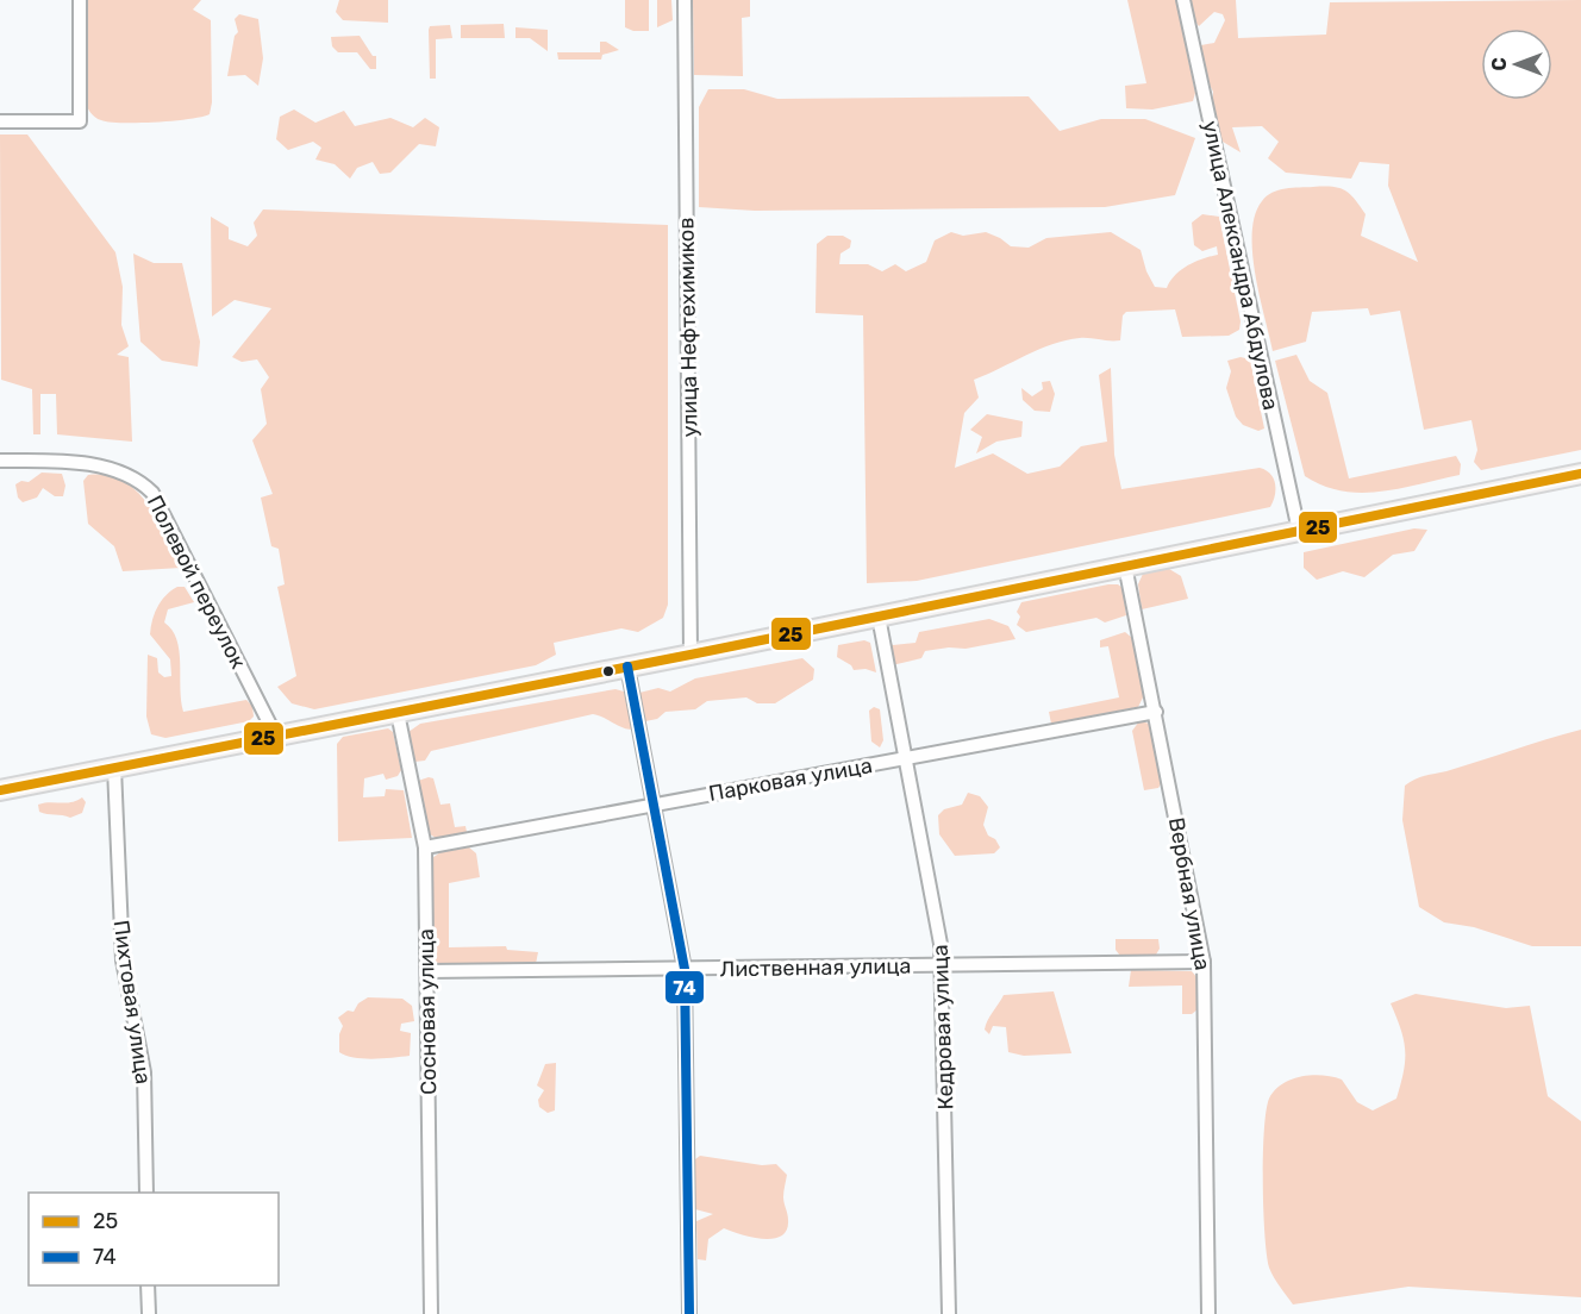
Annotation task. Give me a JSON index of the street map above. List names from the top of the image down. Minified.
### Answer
{"streets":{"street":["улица Александра Абдулова","улица Нефтехимиков","Полевой переулок","Парковая улица","Вербная улица","Лиственная улица","Пихтовая улица","Сосновая улица","Кедровая улица"]},"crossings":[["Парковая улица","Вербная улица"],["Парковая улица","Сосновая улица"],["Парковая улица","Кедровая улица"],["Вербная улица","Лиственная улица"],["Лиственная улица","Сосновая улица"],["Лиственная улица","Кедровая улица"]],"lines":["transit line 25","transit line 74"],"legend":["25","74"],"north":"left"}
